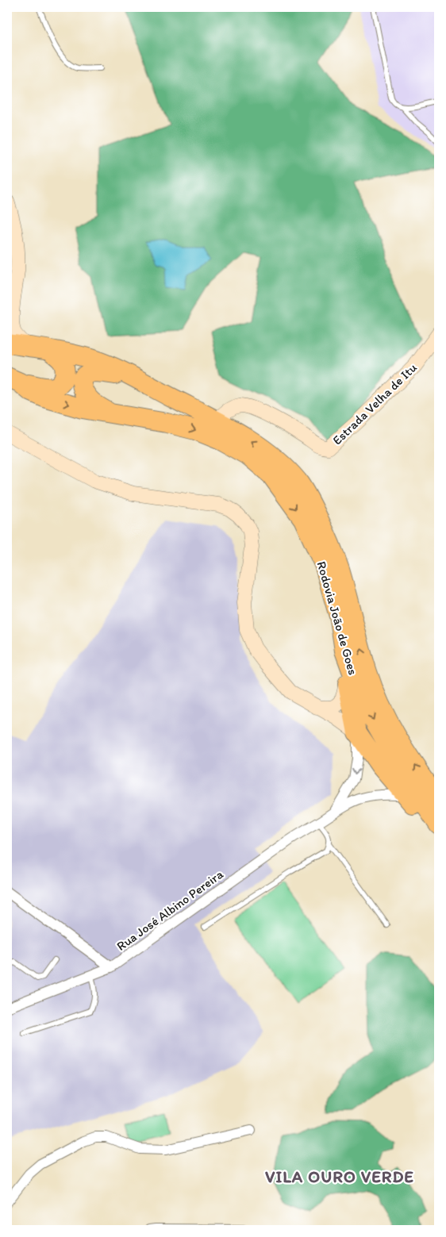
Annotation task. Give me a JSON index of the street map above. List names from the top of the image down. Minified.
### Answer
{"streets":{"highway":["Rodovia João de Goes"],"main road":["Estrada Velha de Itu"],"street":["Rua José Albino Pereira"]},"crossings":[["Estrada Velha de Itu","Rodovia João de Goes"]],"districts":["VILA OURO VERDE"]}
